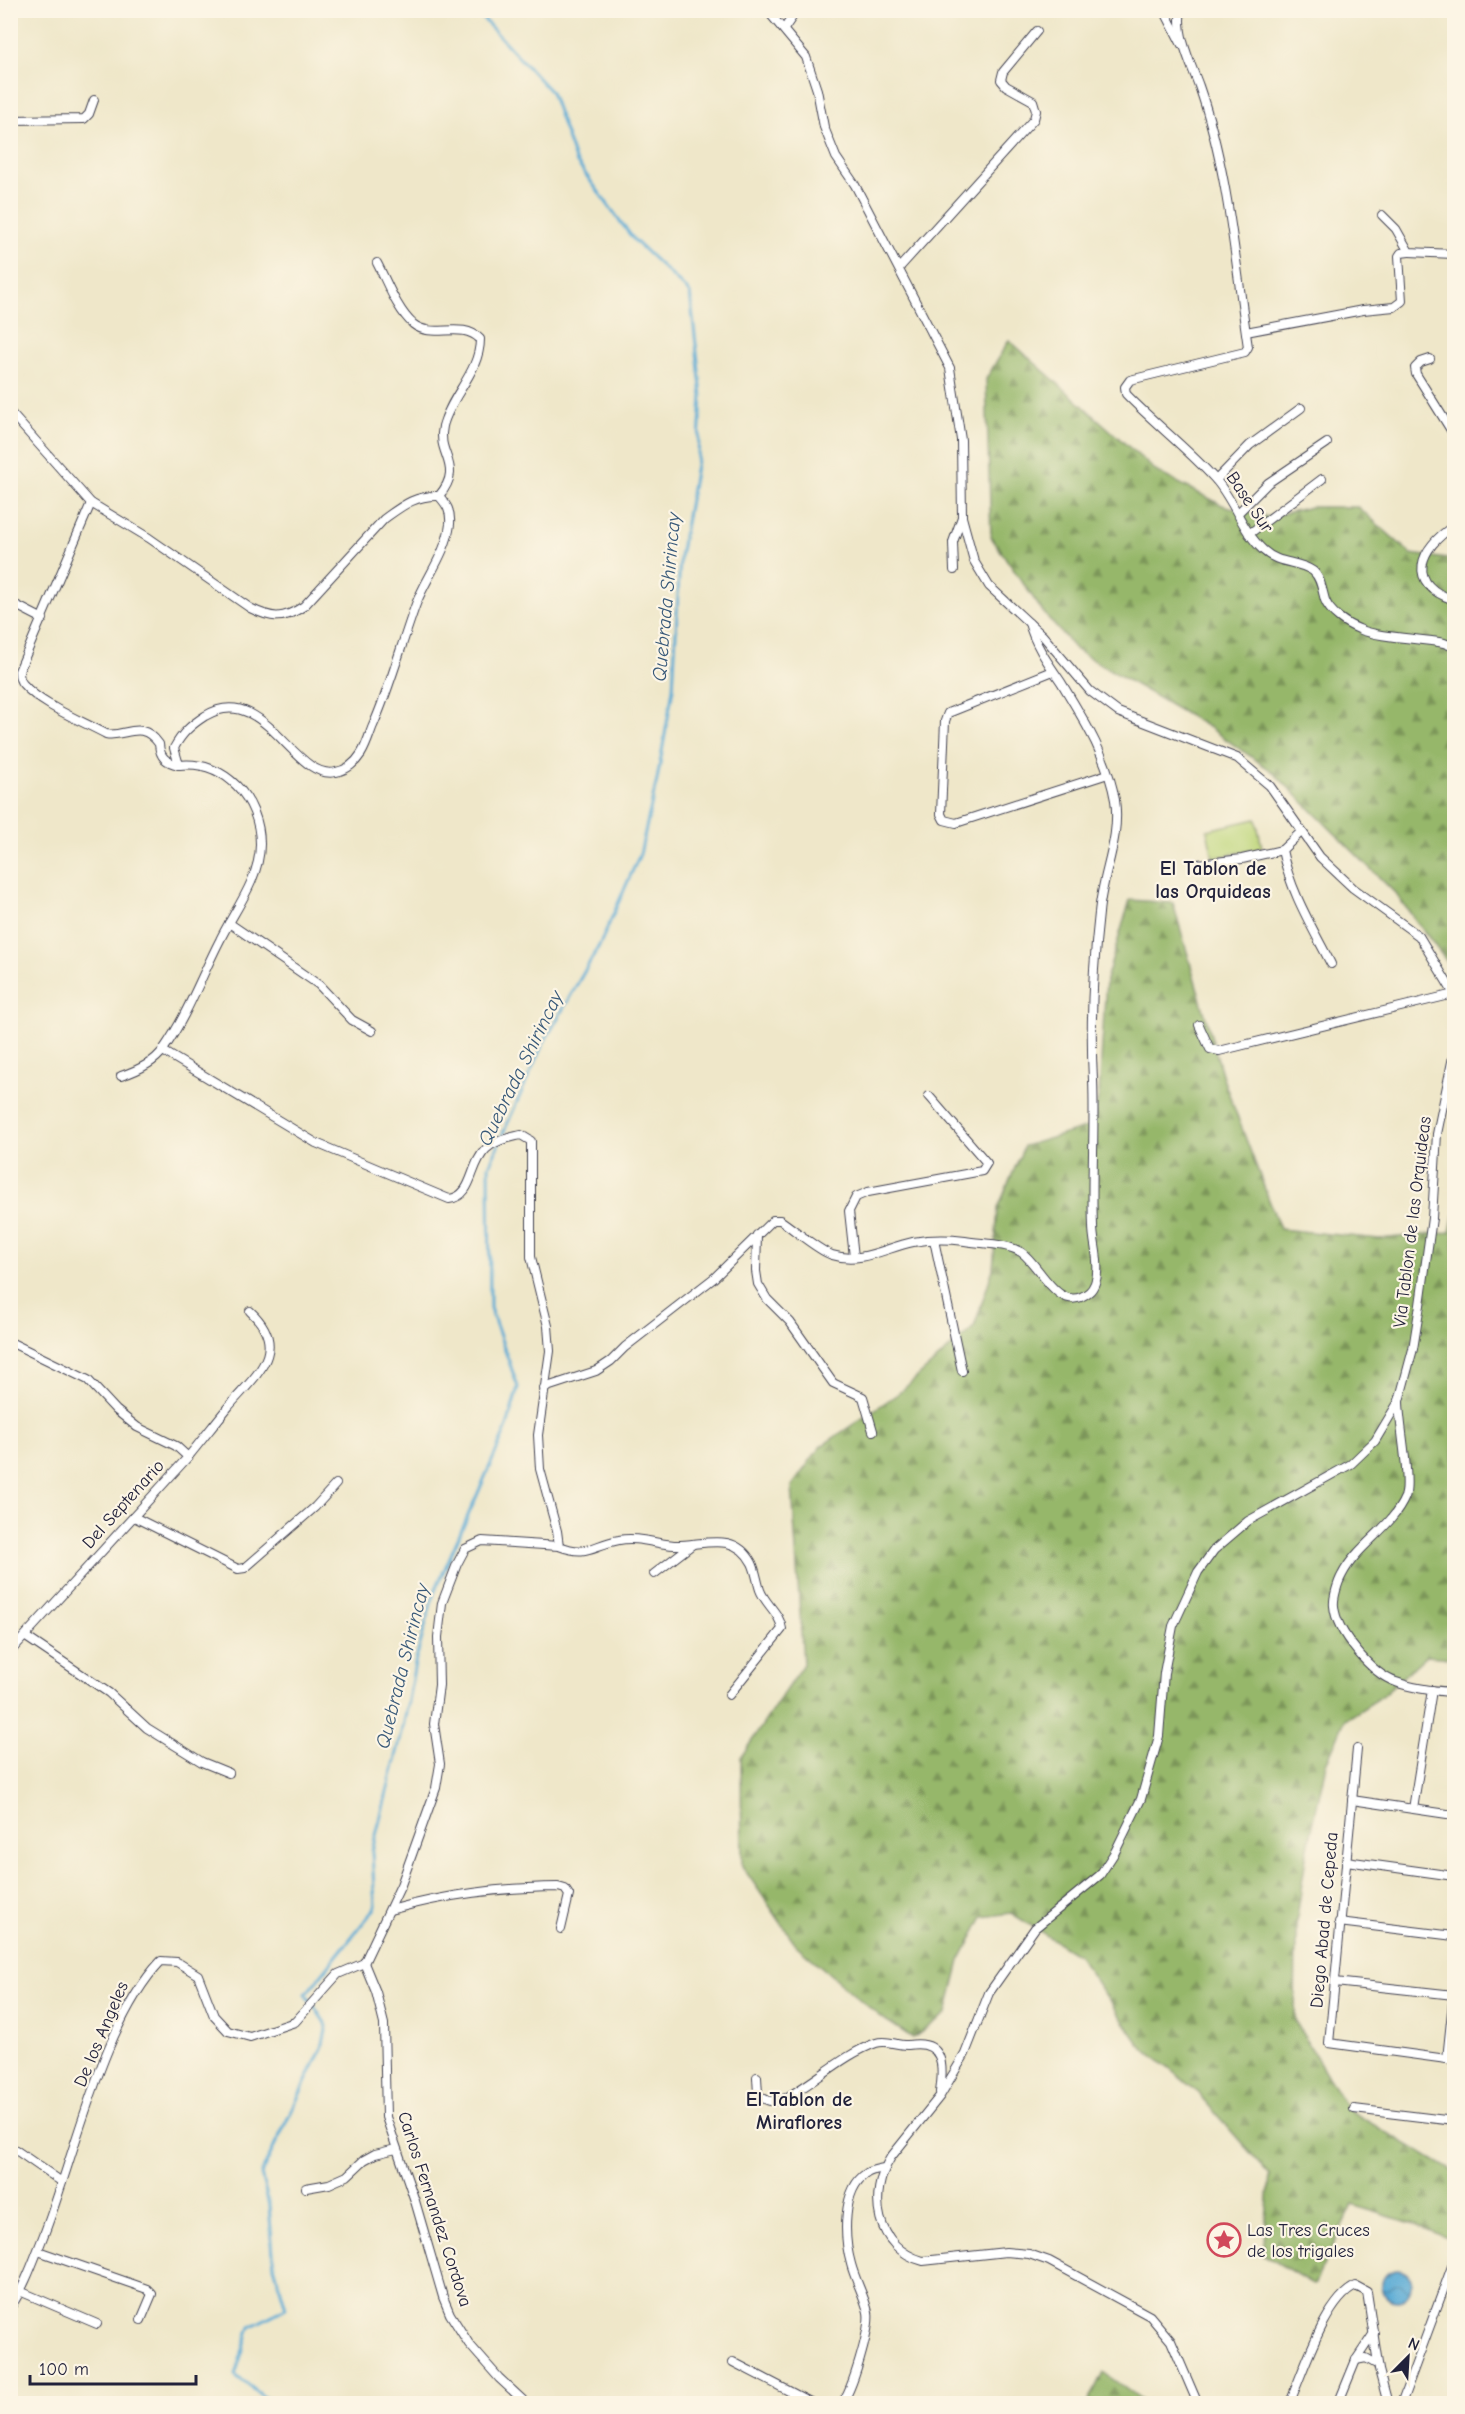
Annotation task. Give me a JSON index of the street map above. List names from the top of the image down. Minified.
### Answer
{"streets":{"street":["Base Sur","Via Tablon de las Orquideas","Del Septenario","Diego Abad de Cepeda","De los Angeles","Carlos Fernandez Cordova"]},"crossings":[["De los Angeles","Carlos Fernandez Cordova"]],"districts":["El Tablon de las Orquideas","El Tablon de Miraflores"],"water":["Quebrada Shirincay"],"places":{"place":["Las Tres Cruces de los trigales"]},"scale_bar":"100 m","north":"top right"}
